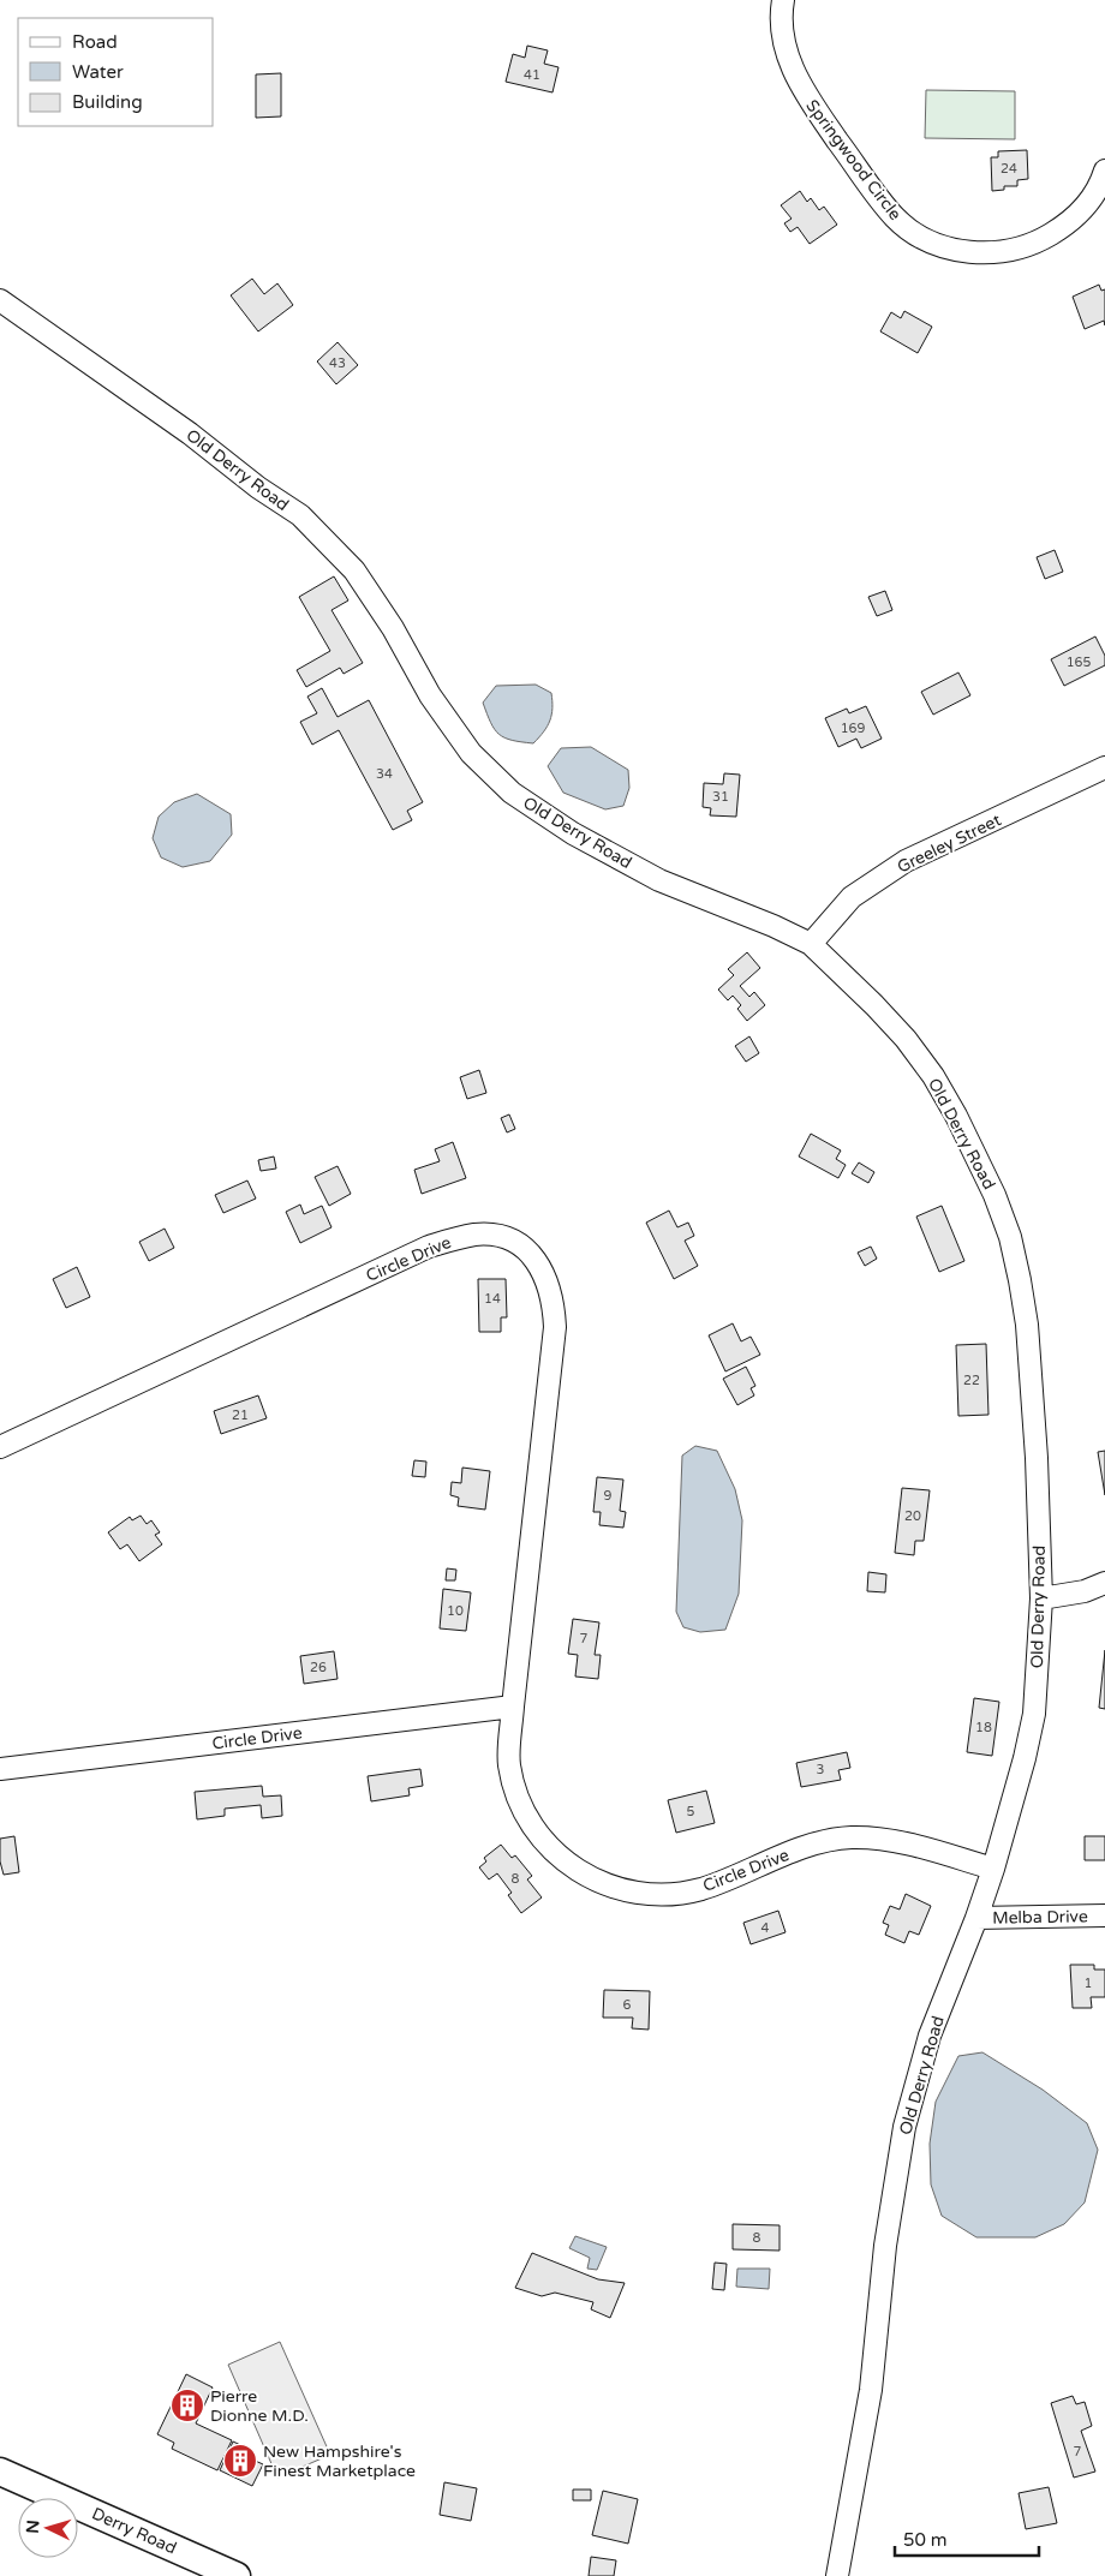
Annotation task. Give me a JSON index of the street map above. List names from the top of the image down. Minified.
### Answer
{"streets":{"main road":["Derry Road"],"street":["Springwood Circle","Old Derry Road","Greeley Street","Circle Drive","Melba Drive"]},"crossings":[["Old Derry Road","Greeley Street"],["Old Derry Road","Circle Drive"],["Old Derry Road","Melba Drive"]],"places":{"building":["Pierre Dionne M.D.","New Hampshire's Finest Marketplace"]},"house_numbers":["41","24","43","165","169","34","31","14","22","21","9","20","10","7","26","18","3","5","8","4","1","6","8","7"],"legend":["Road","Water","Building"],"scale_bar":"50 m","north":"left"}
